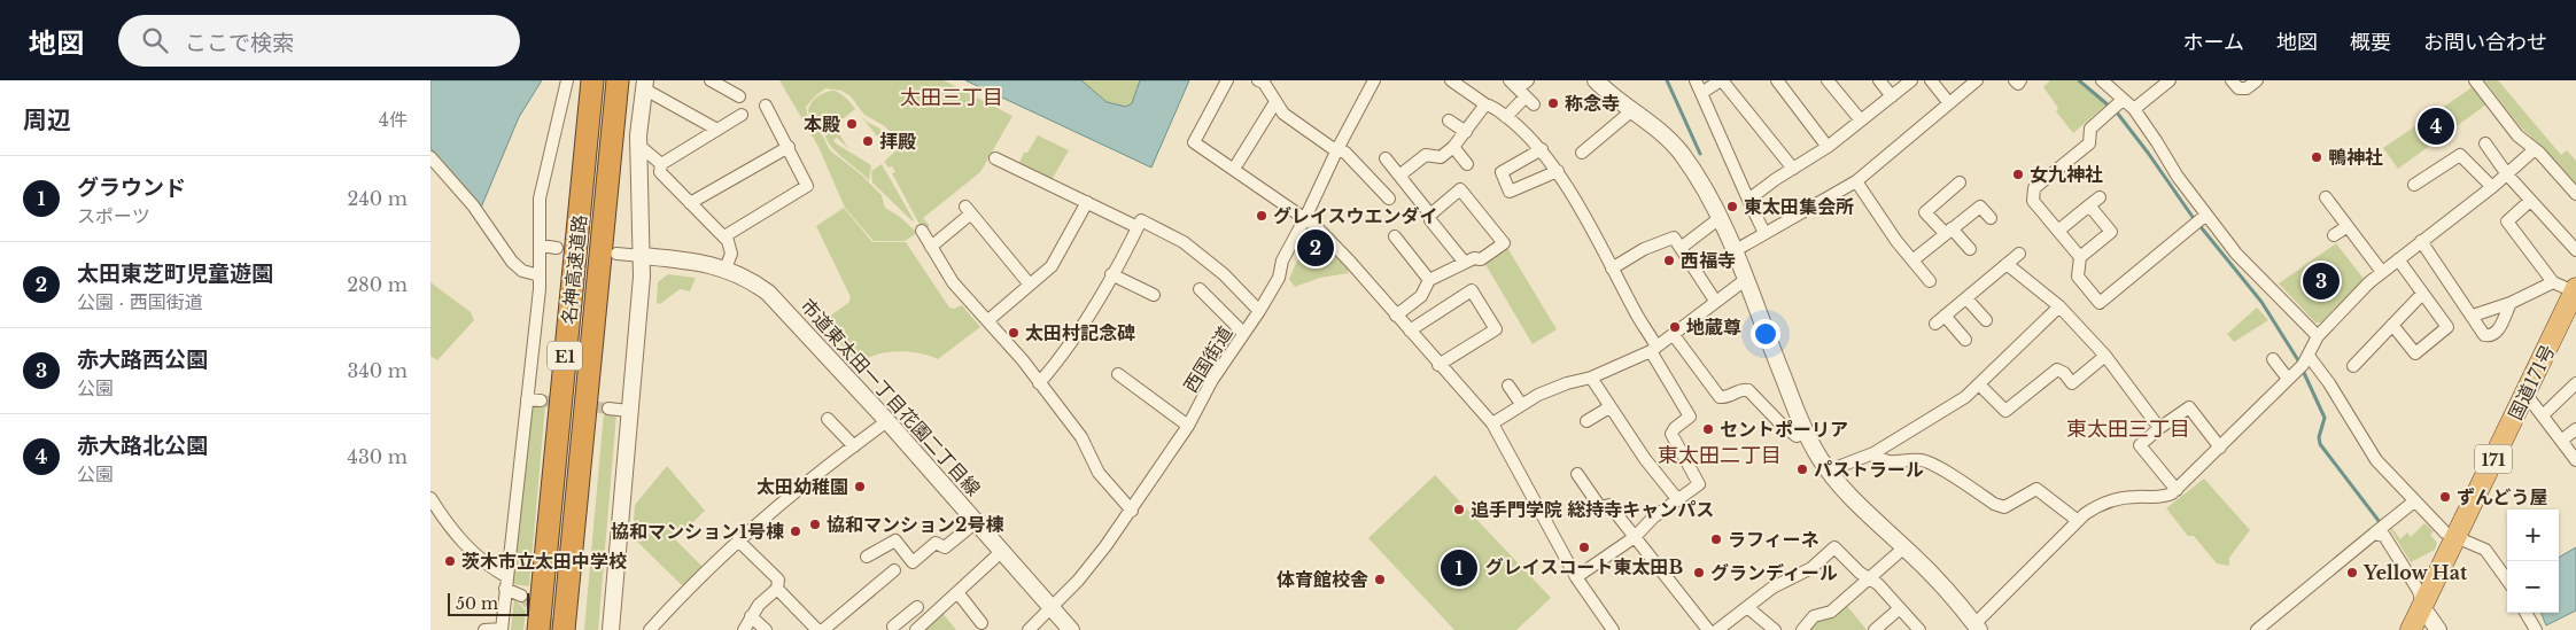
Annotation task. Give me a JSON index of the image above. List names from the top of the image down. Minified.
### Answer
{"streets":{"highway":["名神高速道路","E1","国道171号","171"],"street":["西国街道","市道東太田一丁目花園二丁目線"]},"crossings":[["西国街道","市道東太田一丁目花園二丁目線"]],"districts":["太田三丁目","東太田三丁目","東太田二丁目"],"places":["称念寺","本殿","拝殿","鴨神社","女九神社","東太田集会所","グレイスウエンダイ","西福寺","地蔵尊","太田村記念碑","セントポーリア","パストラール","太田幼稚園","ずんどう屋","追手門学院 総持寺キャンパス","協和マンション2号棟","協和マンション1号棟","ラフィーネ","グレイスコート東太田B","茨木市立太田中学校","グランディール","Yellow Hat","体育館校舎"],"scale_bar":"50 m","page":{"header":"地図","search":"ここで検索","nav":["ホーム","地図","概要","お問い合わせ"],"heading":["周辺","4件"],"pins":["4","2","3","1"],"list":[{"mark":"1","name":"グラウンド","note":"スポーツ","value":"240 m"},{"mark":"2","name":"太田東芝町児童遊園","note":"公園 · 西国街道","value":"280 m"},{"mark":"3","name":"赤大路西公園","note":"公園","value":"340 m"},{"mark":"4","name":"赤大路北公園","note":"公園","value":"430 m"}],"map_buttons":["+","−"],"scale":"50 m"}}
